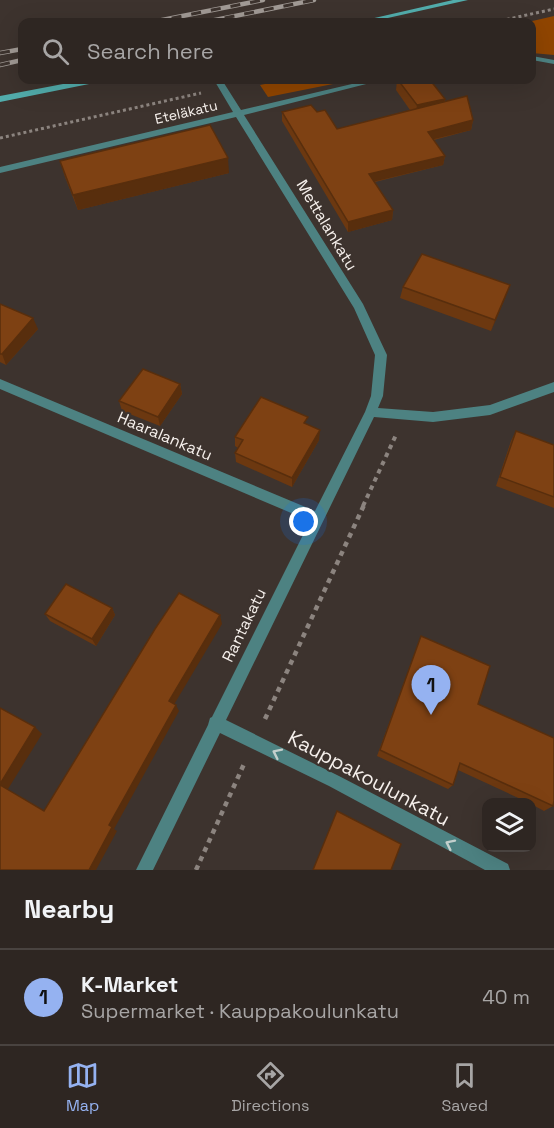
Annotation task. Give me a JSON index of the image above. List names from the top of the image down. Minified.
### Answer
{"streets":{"street":["Eteläkatu","Mettalankatu","Haaralankatu","Rantakatu","Kauppakoulunkatu"]},"crossings":[["Eteläkatu","Mettalankatu"],["Mettalankatu","Rantakatu"],["Haaralankatu","Rantakatu"],["Rantakatu","Kauppakoulunkatu"]],"one_way":["Kauppakoulunkatu"],"page":{"search":"Search here","pins":"1","heading":"Nearby","list":[{"mark":"1","name":"K-Market","note":"Supermarket · Kauppakoulunkatu","value":"40 m"}],"nav":["Map","Directions","Saved"]}}
